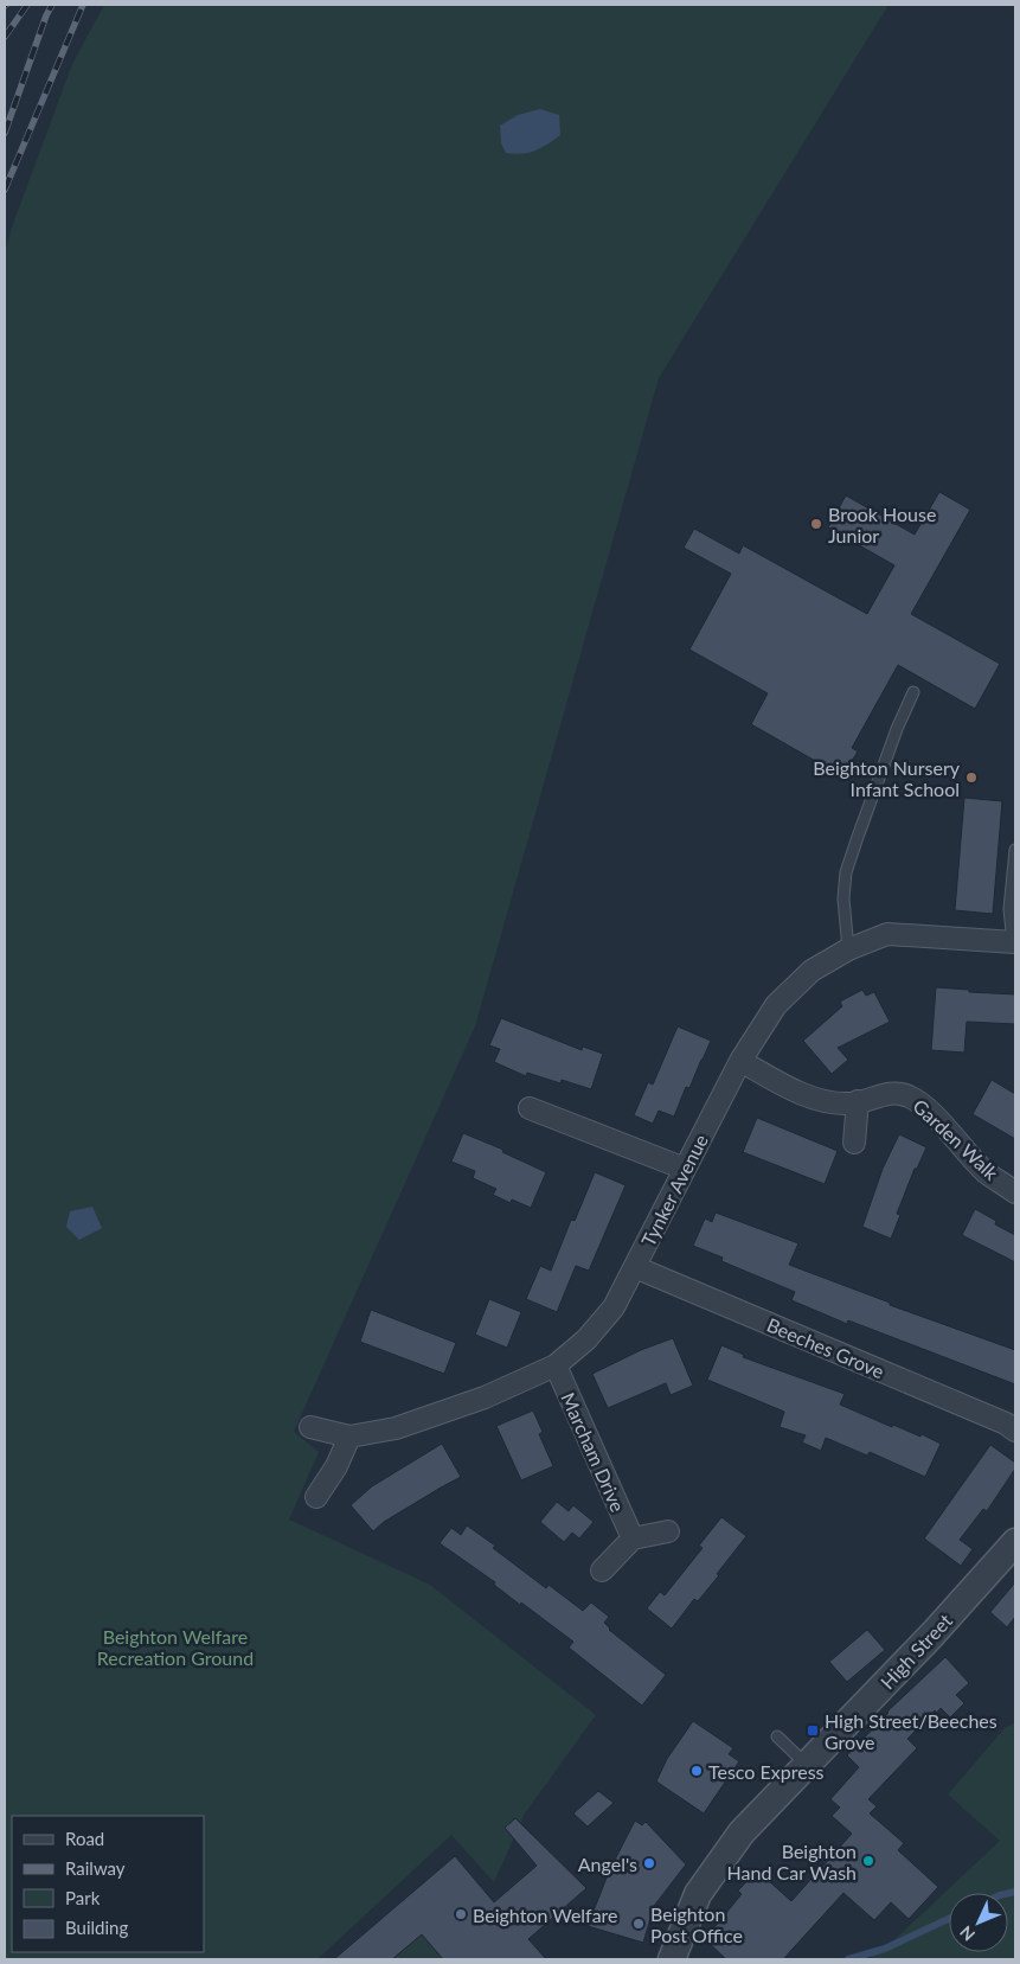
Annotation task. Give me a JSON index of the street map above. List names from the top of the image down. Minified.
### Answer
{"streets":{"street":["Garden Walk","Tynker Avenue","Beeches Grove","Marcham Drive","High Street"]},"crossings":[["Garden Walk","Tynker Avenue"],["Tynker Avenue","Beeches Grove"],["Tynker Avenue","Marcham Drive"]],"parks":["Beighton Welfare Recreation Ground"],"places":{"other":["Brook House Junior","Beighton Nursery Infant School","Tesco Express","Beighton Hand Car Wash","Angel's","Beighton Welfare","Beighton Post Office"],"transit":["High Street/Beeches Grove"]},"legend":["Road","Railway","Park","Building"],"north":"bottom left"}
